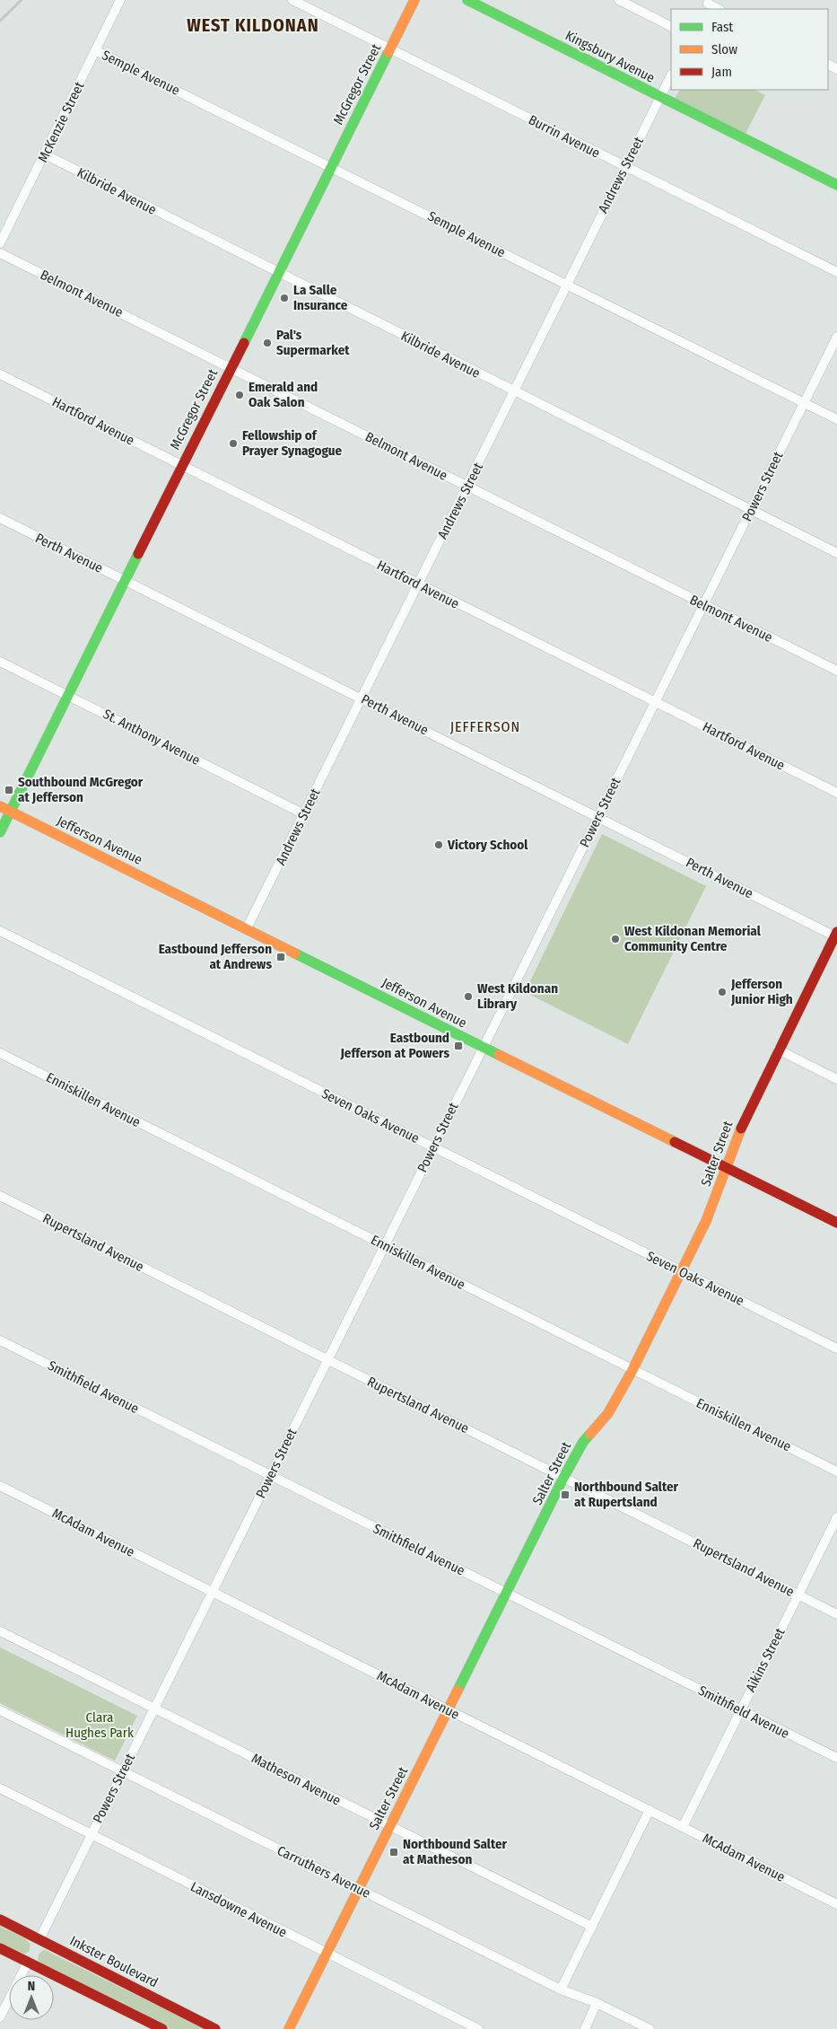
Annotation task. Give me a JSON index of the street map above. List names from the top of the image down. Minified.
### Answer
{"streets":{"main road":["Kingsbury Avenue","McGregor Street","Jefferson Avenue","Salter Street","Inkster Boulevard"],"street":["Semple Avenue","McKenzie Street","Burrin Avenue","Andrews Street","Kilbride Avenue","Belmont Avenue","Hartford Avenue","Powers Street","Perth Avenue","St. Anthony Avenue","Enniskillen Avenue","Seven Oaks Avenue","Rupertsland Avenue","Smithfield Avenue","McAdam Avenue","Aikins Street","Matheson Avenue","Carruthers Avenue","Lansdowne Avenue"]},"crossings":[["Kingsbury Avenue","Andrews Street"],["Semple Avenue","McGregor Street"],["Semple Avenue","McKenzie Street"],["Semple Avenue","Andrews Street"],["Semple Avenue","Powers Street"],["McGregor Street","Burrin Avenue"],["McGregor Street","Kilbride Avenue"],["McGregor Street","Belmont Avenue"],["McGregor Street","Hartford Avenue"],["McGregor Street","Perth Avenue"],["McGregor Street","St. Anthony Avenue"],["McGregor Street","Jefferson Avenue"],["McKenzie Street","Kilbride Avenue"],["Burrin Avenue","Andrews Street"],["Andrews Street","Kilbride Avenue"],["Andrews Street","Belmont Avenue"],["Andrews Street","Hartford Avenue"],["Andrews Street","Perth Avenue"],["Andrews Street","St. Anthony Avenue"],["Andrews Street","Jefferson Avenue"],["Kilbride Avenue","Powers Street"],["Belmont Avenue","Powers Street"],["Hartford Avenue","Powers Street"],["Powers Street","Perth Avenue"],["Powers Street","Jefferson Avenue"],["Powers Street","Enniskillen Avenue"],["Powers Street","Seven Oaks Avenue"],["Powers Street","Rupertsland Avenue"],["Powers Street","Smithfield Avenue"],["Powers Street","McAdam Avenue"],["Powers Street","Matheson Avenue"],["Powers Street","Carruthers Avenue"],["Powers Street","Lansdowne Avenue"],["Powers Street","Inkster Boulevard"],["Perth Avenue","Salter Street"],["Jefferson Avenue","Salter Street"],["Enniskillen Avenue","Salter Street"],["Seven Oaks Avenue","Salter Street"],["Salter Street","Rupertsland Avenue"],["Salter Street","Smithfield Avenue"],["Salter Street","McAdam Avenue"],["Salter Street","Matheson Avenue"],["Salter Street","Carruthers Avenue"],["Salter Street","Lansdowne Avenue"],["Rupertsland Avenue","Aikins Street"],["Smithfield Avenue","Aikins Street"],["McAdam Avenue","Aikins Street"]],"districts":["WEST KILDONAN","JEFFERSON"],"parks":["Clara Hughes Park"],"places":{"other":["La Salle Insurance","Pal's Supermarket","Emerald and Oak Salon","Fellowship of Prayer Synagogue","Victory School","West Kildonan Memorial Community Centre","Jefferson Junior High","West Kildonan Library"],"transit":["Southbound McGregor at Jefferson","Eastbound Jefferson at Andrews","Eastbound Jefferson at Powers","Northbound Salter at Rupertsland","Northbound Salter at Matheson"]},"legend":["Fast","Slow","Jam"],"north":"top"}
